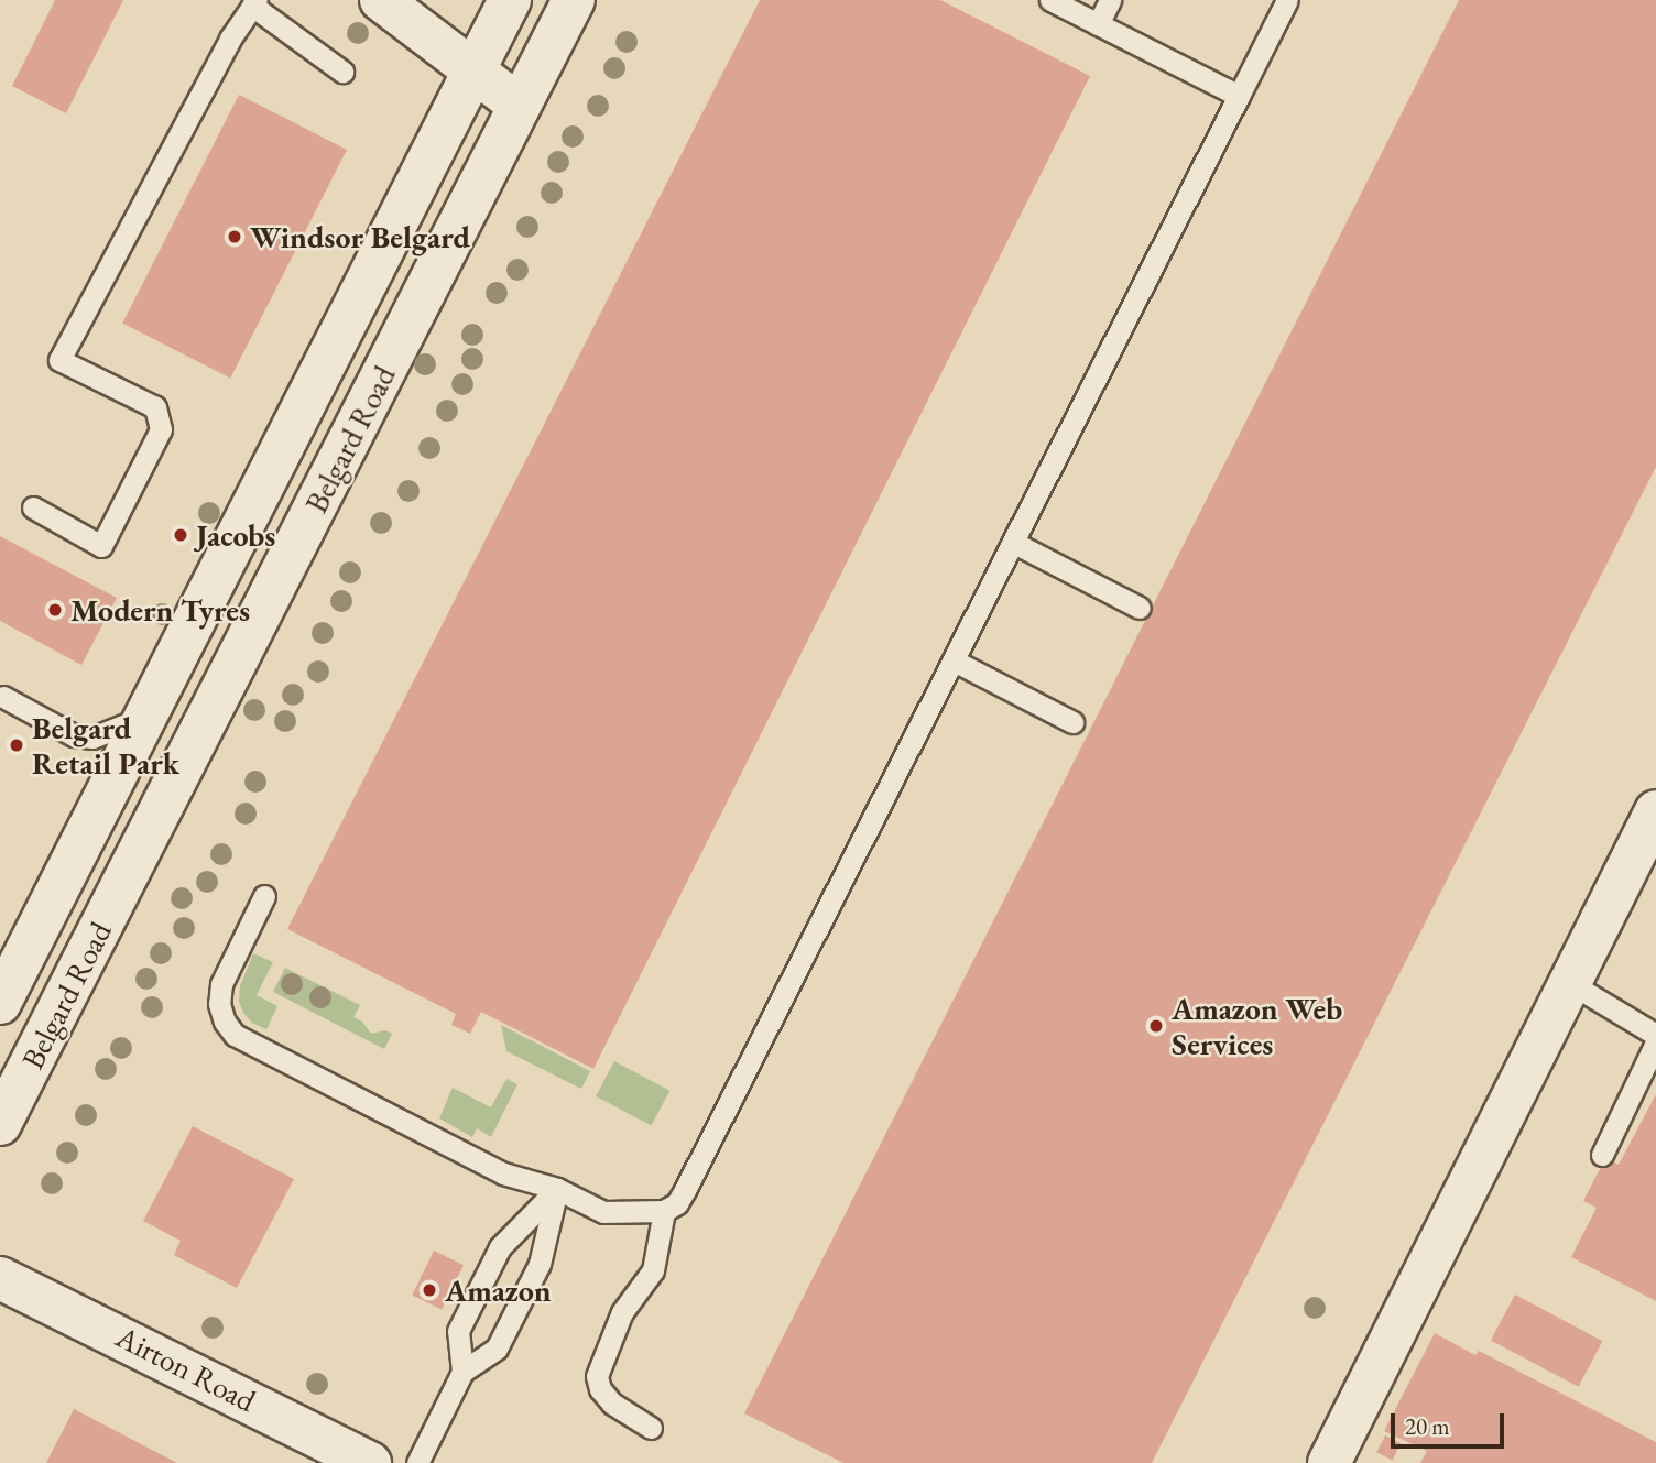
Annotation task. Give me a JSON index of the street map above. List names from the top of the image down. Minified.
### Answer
{"streets":{"main road":["Belgard Road","Airton Road"]},"places":["Windsor Belgard","Jacobs","Modern Tyres","Belgard Retail Park","Amazon Web Services","Amazon"],"scale_bar":"20 m"}
